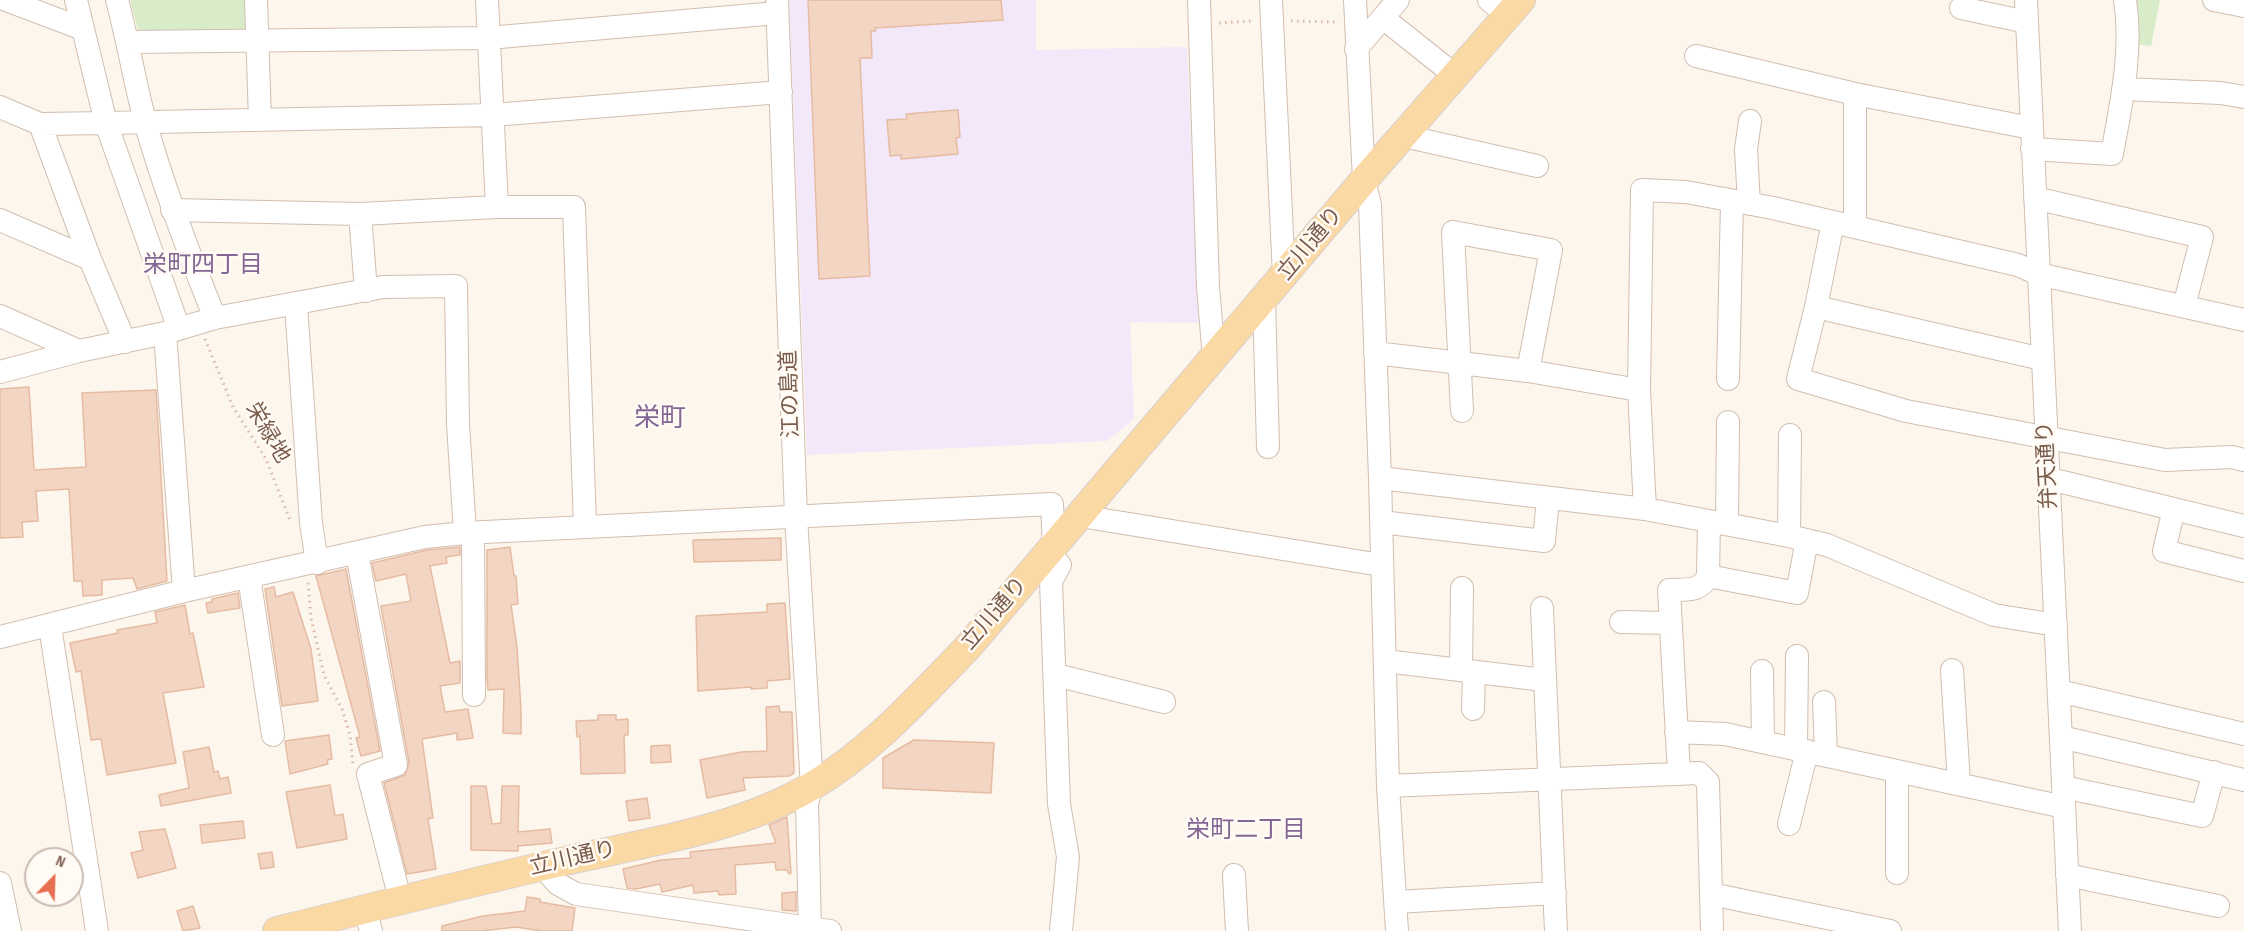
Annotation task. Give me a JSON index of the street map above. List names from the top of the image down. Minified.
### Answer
{"streets":{"main road":["立川通り"],"street":["江の島道","弁天通り"],"path":["栄緑地"]},"crossings":[["立川通り","江の島道"]],"districts":["栄町四丁目","栄町","栄町二丁目"],"north":"top right"}
